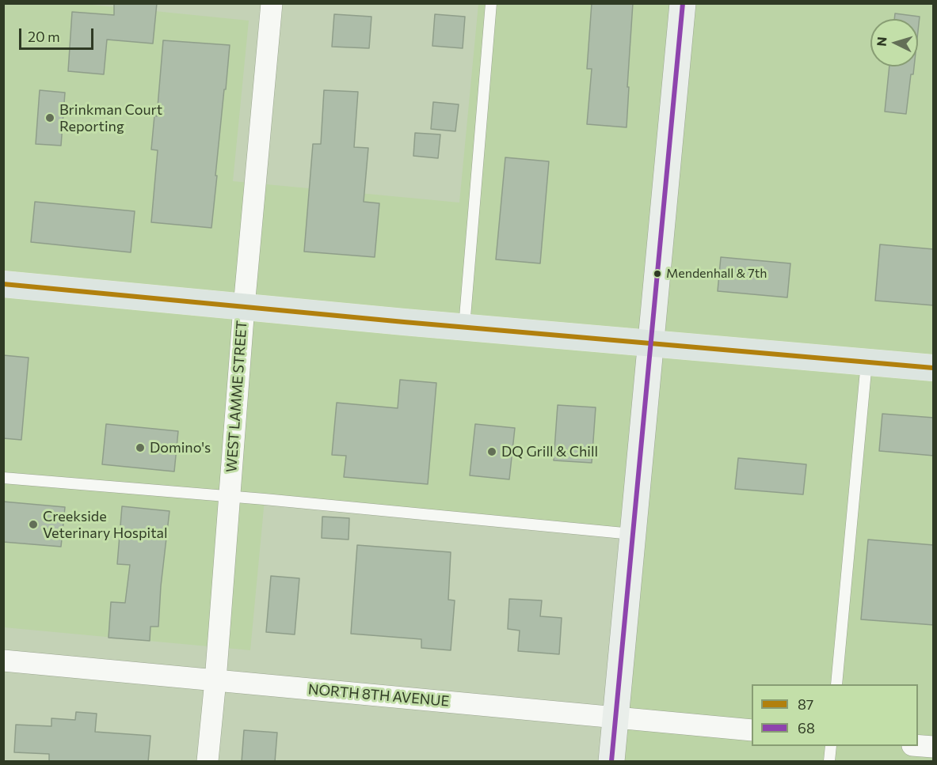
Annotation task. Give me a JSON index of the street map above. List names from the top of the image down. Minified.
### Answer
{"streets":{"street":["WEST LAMME STREET","NORTH 8TH AVENUE"]},"crossings":[["WEST LAMME STREET","NORTH 8TH AVENUE"]],"places":["Brinkman Court Reporting","Mendenhall & 7th","Domino's","DQ Grill & Chill","Creekside Veterinary Hospital"],"lines":["transit line 68","transit line 87"],"legend":["87","68"],"scale_bar":"20 m","north":"left"}
